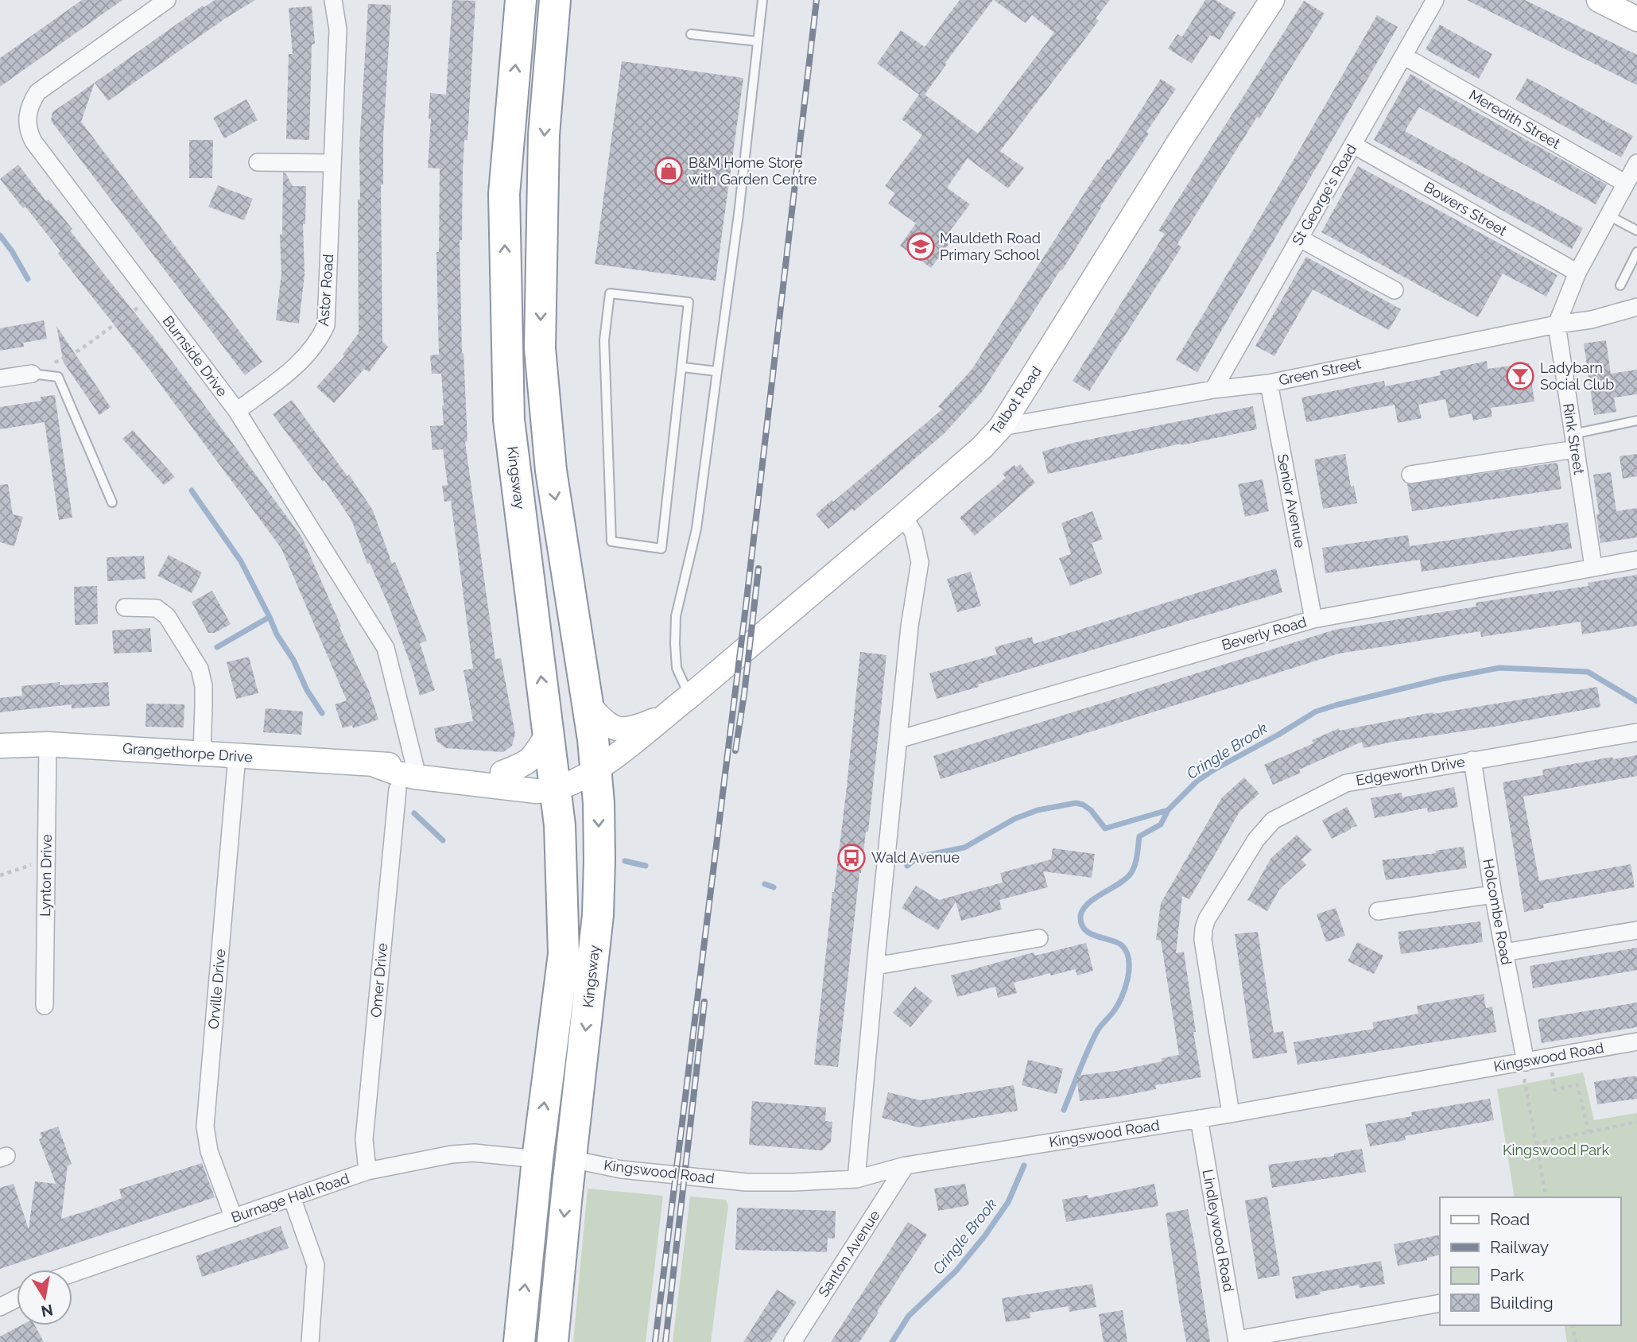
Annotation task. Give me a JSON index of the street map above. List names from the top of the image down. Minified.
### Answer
{"streets":{"highway":["Kingsway"],"street":["Meredith Street","St George's Road","Bowers Street","Astor Road","Burnside Drive","Green Street","Talbot Road","Rink Street","Senior Avenue","Beverly Road","Grangethorpe Drive","Edgeworth Drive","Lynton Drive","Holcombe Road","Omer Drive","Orville Drive","Kingswood Road","Burnage Hall Road","Lindleywood Road","Santon Avenue"]},"crossings":[["Meredith Street","St George's Road"],["St George's Road","Bowers Street"],["St George's Road","Green Street"],["Astor Road","Burnside Drive"],["Burnside Drive","Grangethorpe Drive"],["Burnside Drive","Omer Drive"],["Green Street","Talbot Road"],["Green Street","Rink Street"],["Green Street","Senior Avenue"],["Talbot Road","Kingsway"],["Talbot Road","Grangethorpe Drive"],["Rink Street","Beverly Road"],["Kingsway","Grangethorpe Drive"],["Kingsway","Kingswood Road"],["Kingsway","Burnage Hall Road"],["Senior Avenue","Beverly Road"],["Grangethorpe Drive","Lynton Drive"],["Grangethorpe Drive","Omer Drive"],["Grangethorpe Drive","Orville Drive"],["Edgeworth Drive","Holcombe Road"],["Edgeworth Drive","Kingswood Road"],["Holcombe Road","Kingswood Road"],["Omer Drive","Burnage Hall Road"],["Orville Drive","Burnage Hall Road"],["Kingswood Road","Lindleywood Road"],["Kingswood Road","Santon Avenue"]],"water":["Cringle Brook"],"parks":["Kingswood Park"],"places":{"shop":["B&M Home Store with Garden Centre"],"school or university":["Mauldeth Road Primary School"],"bar":["Ladybarn Social Club"],"bus stop":["Wald Avenue"]},"legend":["Road","Railway","Park","Building"],"north":"bottom"}
